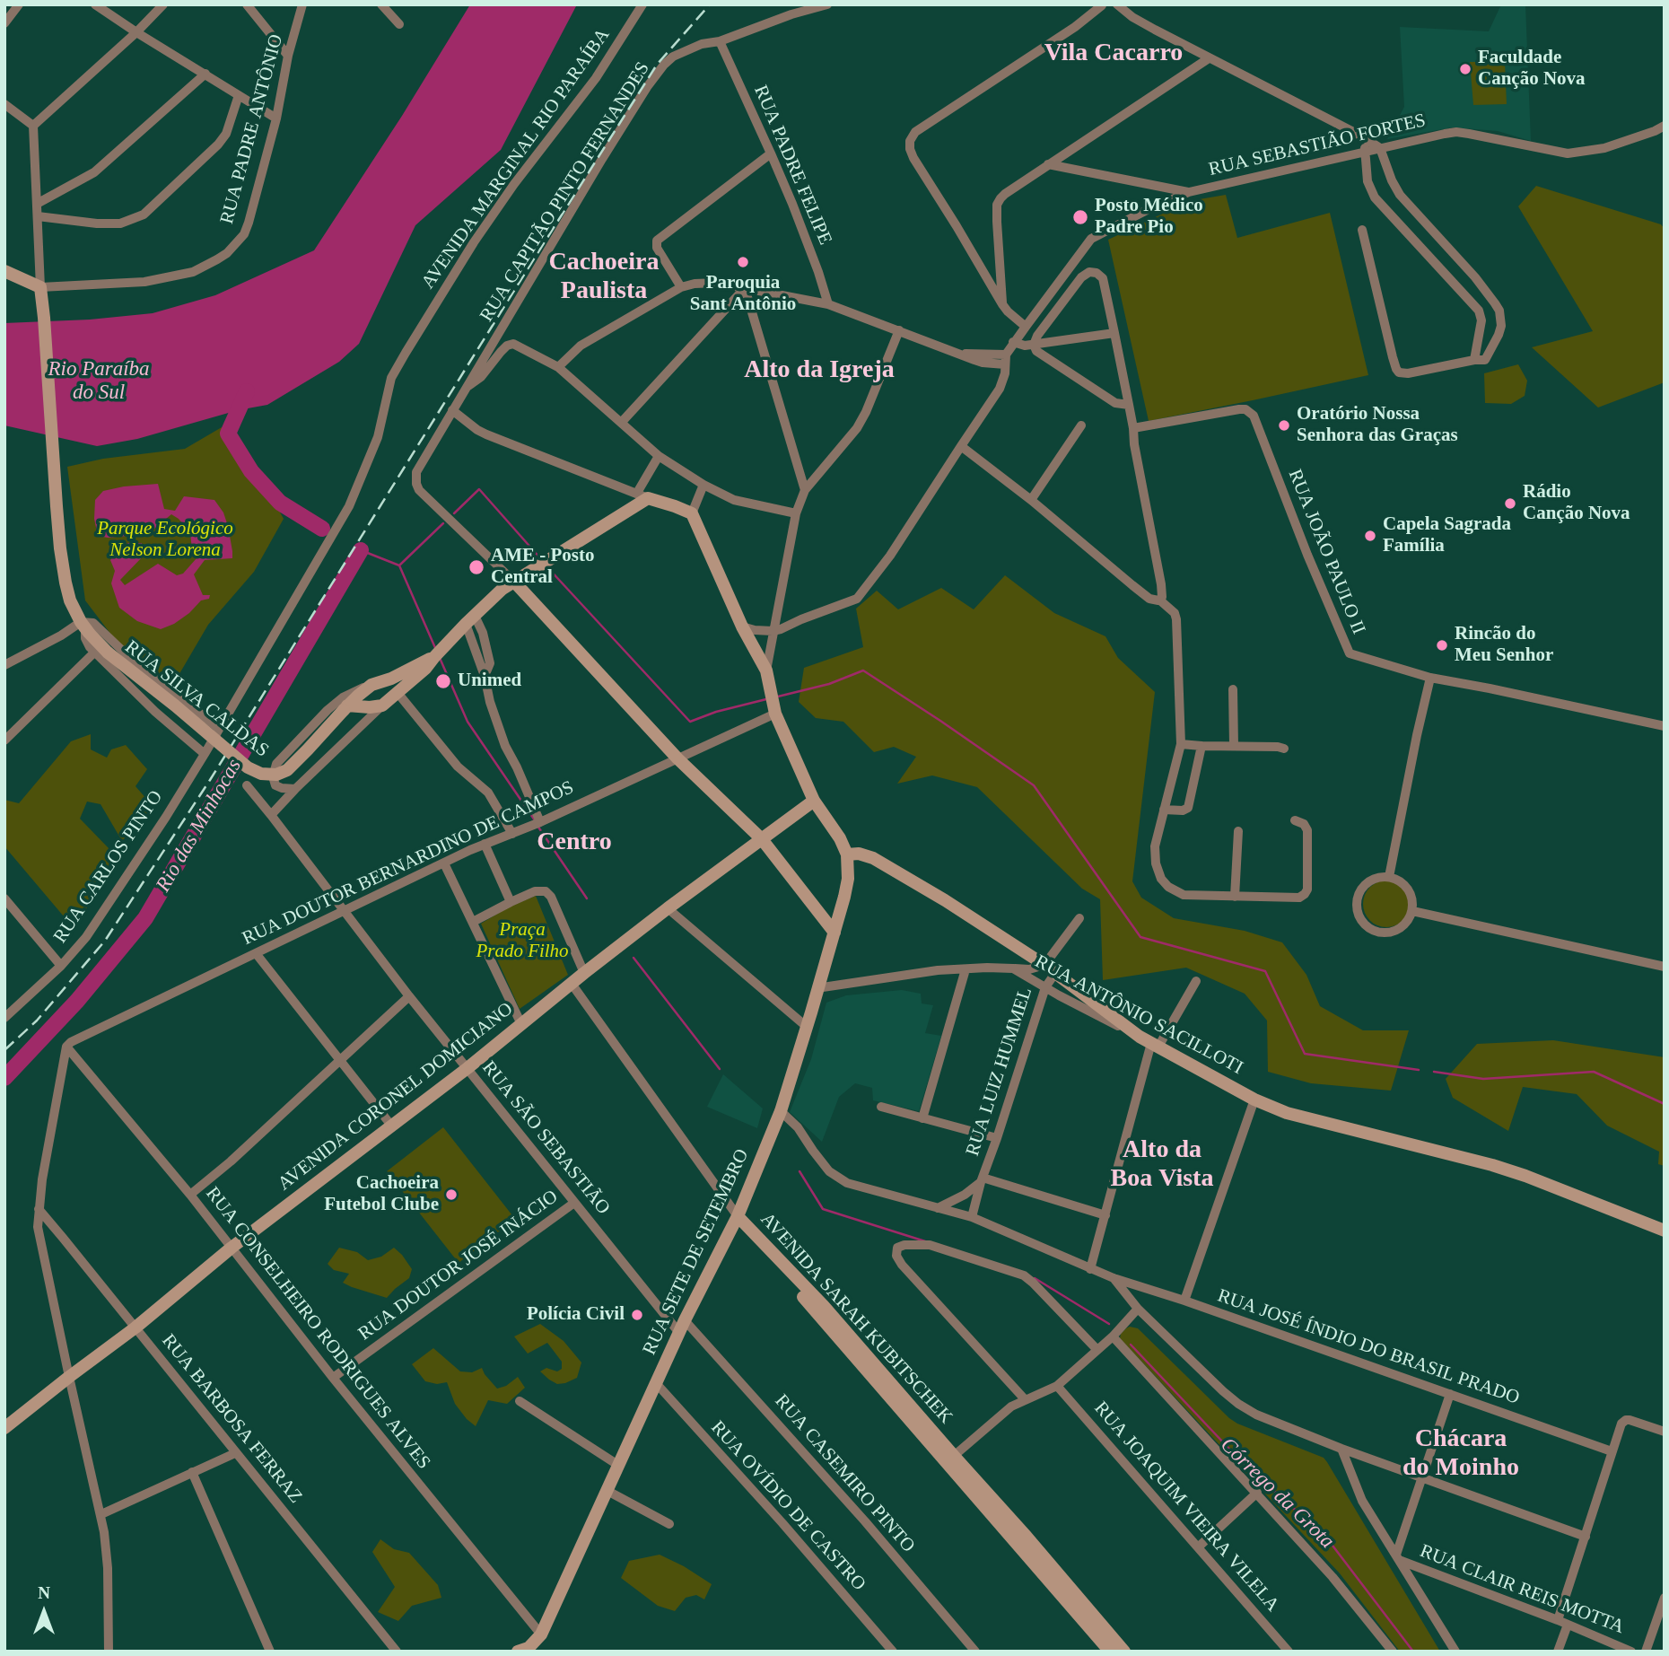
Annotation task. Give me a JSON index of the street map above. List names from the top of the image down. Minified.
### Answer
{"streets":{"main road":["RUA SILVA CALDAS","RUA ANTÔNIO SACILLOTI","AVENIDA CORONEL DOMICIANO","RUA SETE DE SETEMBRO","AVENIDA SARAH KUBITSCHEK"],"street":["RUA PADRE ANTÔNIO","RUA SEBASTIÃO FORTES","AVENIDA MARGINAL RIO PARAÍBA","RUA PADRE FELIPE","RUA CAPITÃO PINTO FERNANDES","RUA JOÃO PAULO II","RUA DOUTOR BERNARDINO DE CAMPOS","RUA CARLOS PINTO","RUA LUIZ HUMMEL","RUA SÃO SEBASTIÃO","RUA DOUTOR JOSÉ INÁCIO","RUA CONSELHEIRO RODRIGUES ALVES","RUA JOSÉ ÍNDIO DO BRASIL PRADO","RUA BARBOSA FERRAZ","RUA CASEMIRO PINTO","RUA OVÍDIO DE CASTRO","RUA JOAQUIM VIEIRA VILELA","RUA CLAIR REIS MOTTA"]},"crossings":[["RUA PADRE ANTÔNIO","RUA SILVA CALDAS"],["AVENIDA MARGINAL RIO PARAÍBA","RUA CARLOS PINTO"],["RUA PADRE FELIPE","RUA CAPITÃO PINTO FERNANDES"],["RUA DOUTOR BERNARDINO DE CAMPOS","RUA SÃO SEBASTIÃO"],["RUA DOUTOR BERNARDINO DE CAMPOS","RUA CONSELHEIRO RODRIGUES ALVES"],["RUA ANTÔNIO SACILLOTI","RUA LUIZ HUMMEL"],["RUA ANTÔNIO SACILLOTI","RUA SETE DE SETEMBRO"],["RUA LUIZ HUMMEL","RUA JOSÉ ÍNDIO DO BRASIL PRADO"],["AVENIDA CORONEL DOMICIANO","RUA SÃO SEBASTIÃO"],["AVENIDA CORONEL DOMICIANO","RUA CONSELHEIRO RODRIGUES ALVES"],["AVENIDA CORONEL DOMICIANO","RUA BARBOSA FERRAZ"],["RUA SÃO SEBASTIÃO","RUA SETE DE SETEMBRO"],["RUA SÃO SEBASTIÃO","RUA DOUTOR JOSÉ INÁCIO"],["RUA SETE DE SETEMBRO","AVENIDA SARAH KUBITSCHEK"],["RUA SETE DE SETEMBRO","RUA CONSELHEIRO RODRIGUES ALVES"],["RUA SETE DE SETEMBRO","RUA JOSÉ ÍNDIO DO BRASIL PRADO"],["RUA SETE DE SETEMBRO","RUA CASEMIRO PINTO"],["RUA SETE DE SETEMBRO","RUA OVÍDIO DE CASTRO"],["RUA DOUTOR JOSÉ INÁCIO","RUA CONSELHEIRO RODRIGUES ALVES"]],"districts":["Vila Cacarro","Cachoeira Paulista","Alto da Igreja","Centro","Alto da Boa Vista","Chácara do Moinho"],"water":["Rio Paraíba do Sul","Rio das Minhocas","Córrego da Grota"],"parks":["Parque Ecológico Nelson Lorena","Praça Prado Filho"],"places":["Faculdade Canção Nova","Posto Médico Padre Pio","Paroquia Sant Antônio","Oratório Nossa Senhora das Graças","Rádio Canção Nova","Capela Sagrada Família","AME - Posto Central","Rincão do Meu Senhor","Unimed","Cachoeira Futebol Clube","Polícia Civil"],"north":"top"}
